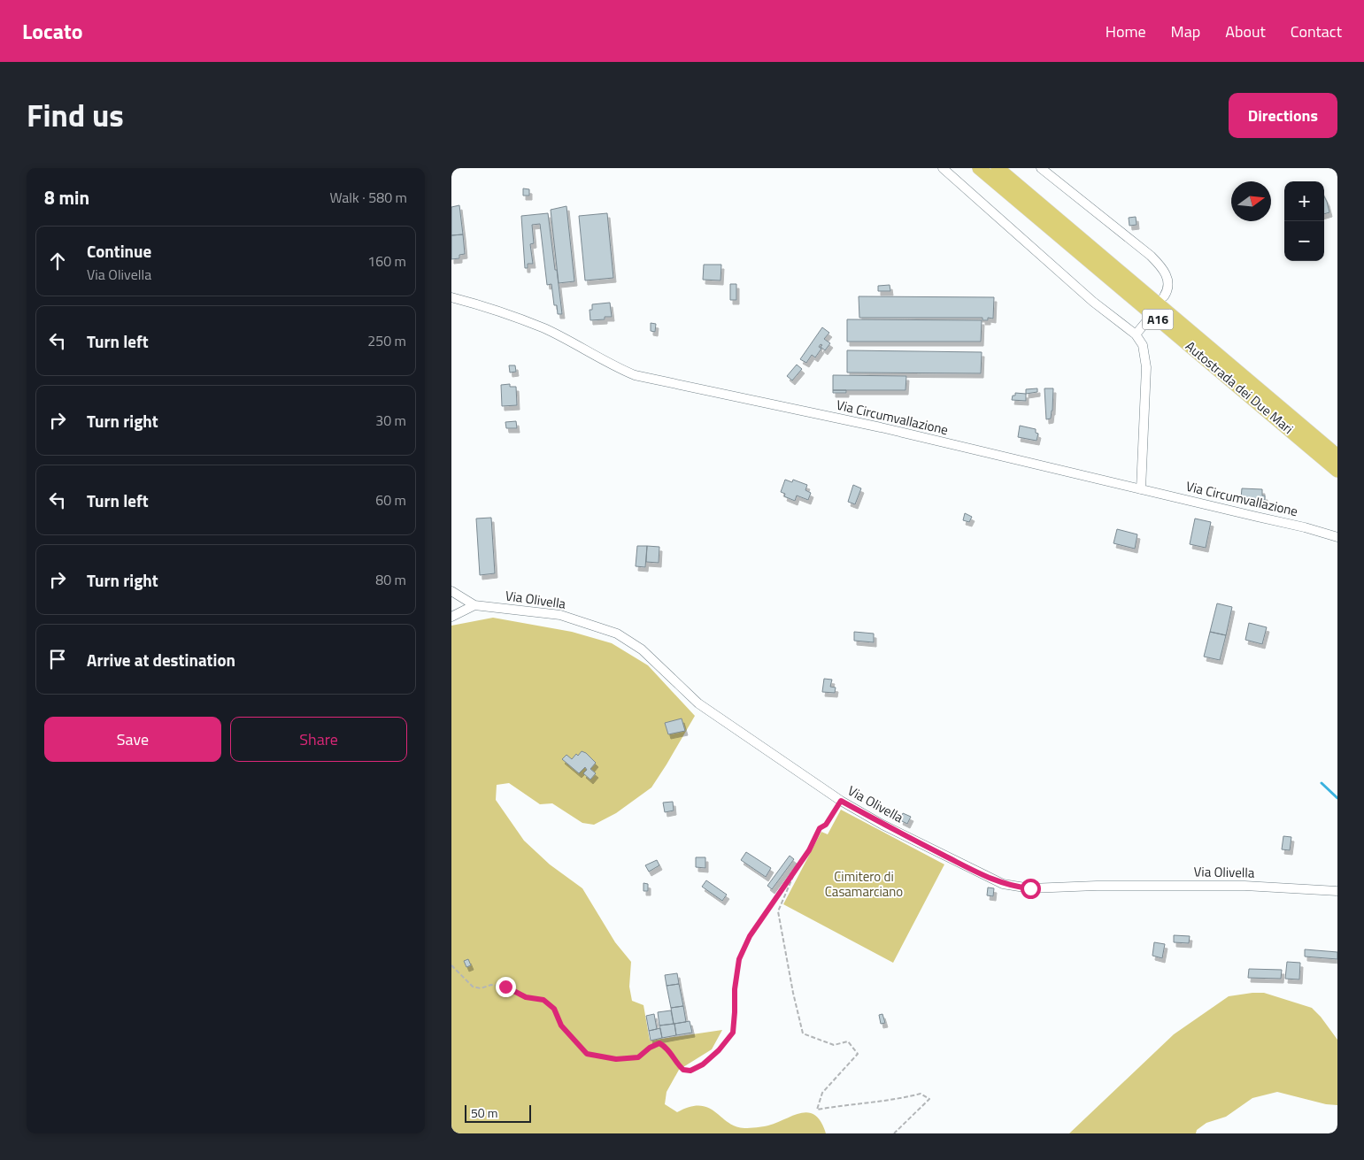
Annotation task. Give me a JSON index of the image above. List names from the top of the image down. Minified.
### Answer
{"streets":{"highway":["A16","Autostrada dei Due Mari"],"street":["Via Circumvallazione","Via Olivella"]},"parks":["Cimitero di Casamarciano"],"scale_bar":"50 m","north":"right","page":{"header":"Locato","nav":["Home","Map","About","Contact"],"title":"Find us","buttons":["Directions",["Save","Share"]],"heading":["8 min","Walk · 580 m"],"map_buttons":["+","−"],"list":[["Continue","Via Olivella","160 m"],["Turn left","250 m"],["Turn right","30 m"],["Turn left","60 m"],["Turn right","80 m"],"Arrive at destination"],"scale":"50 m"}}
